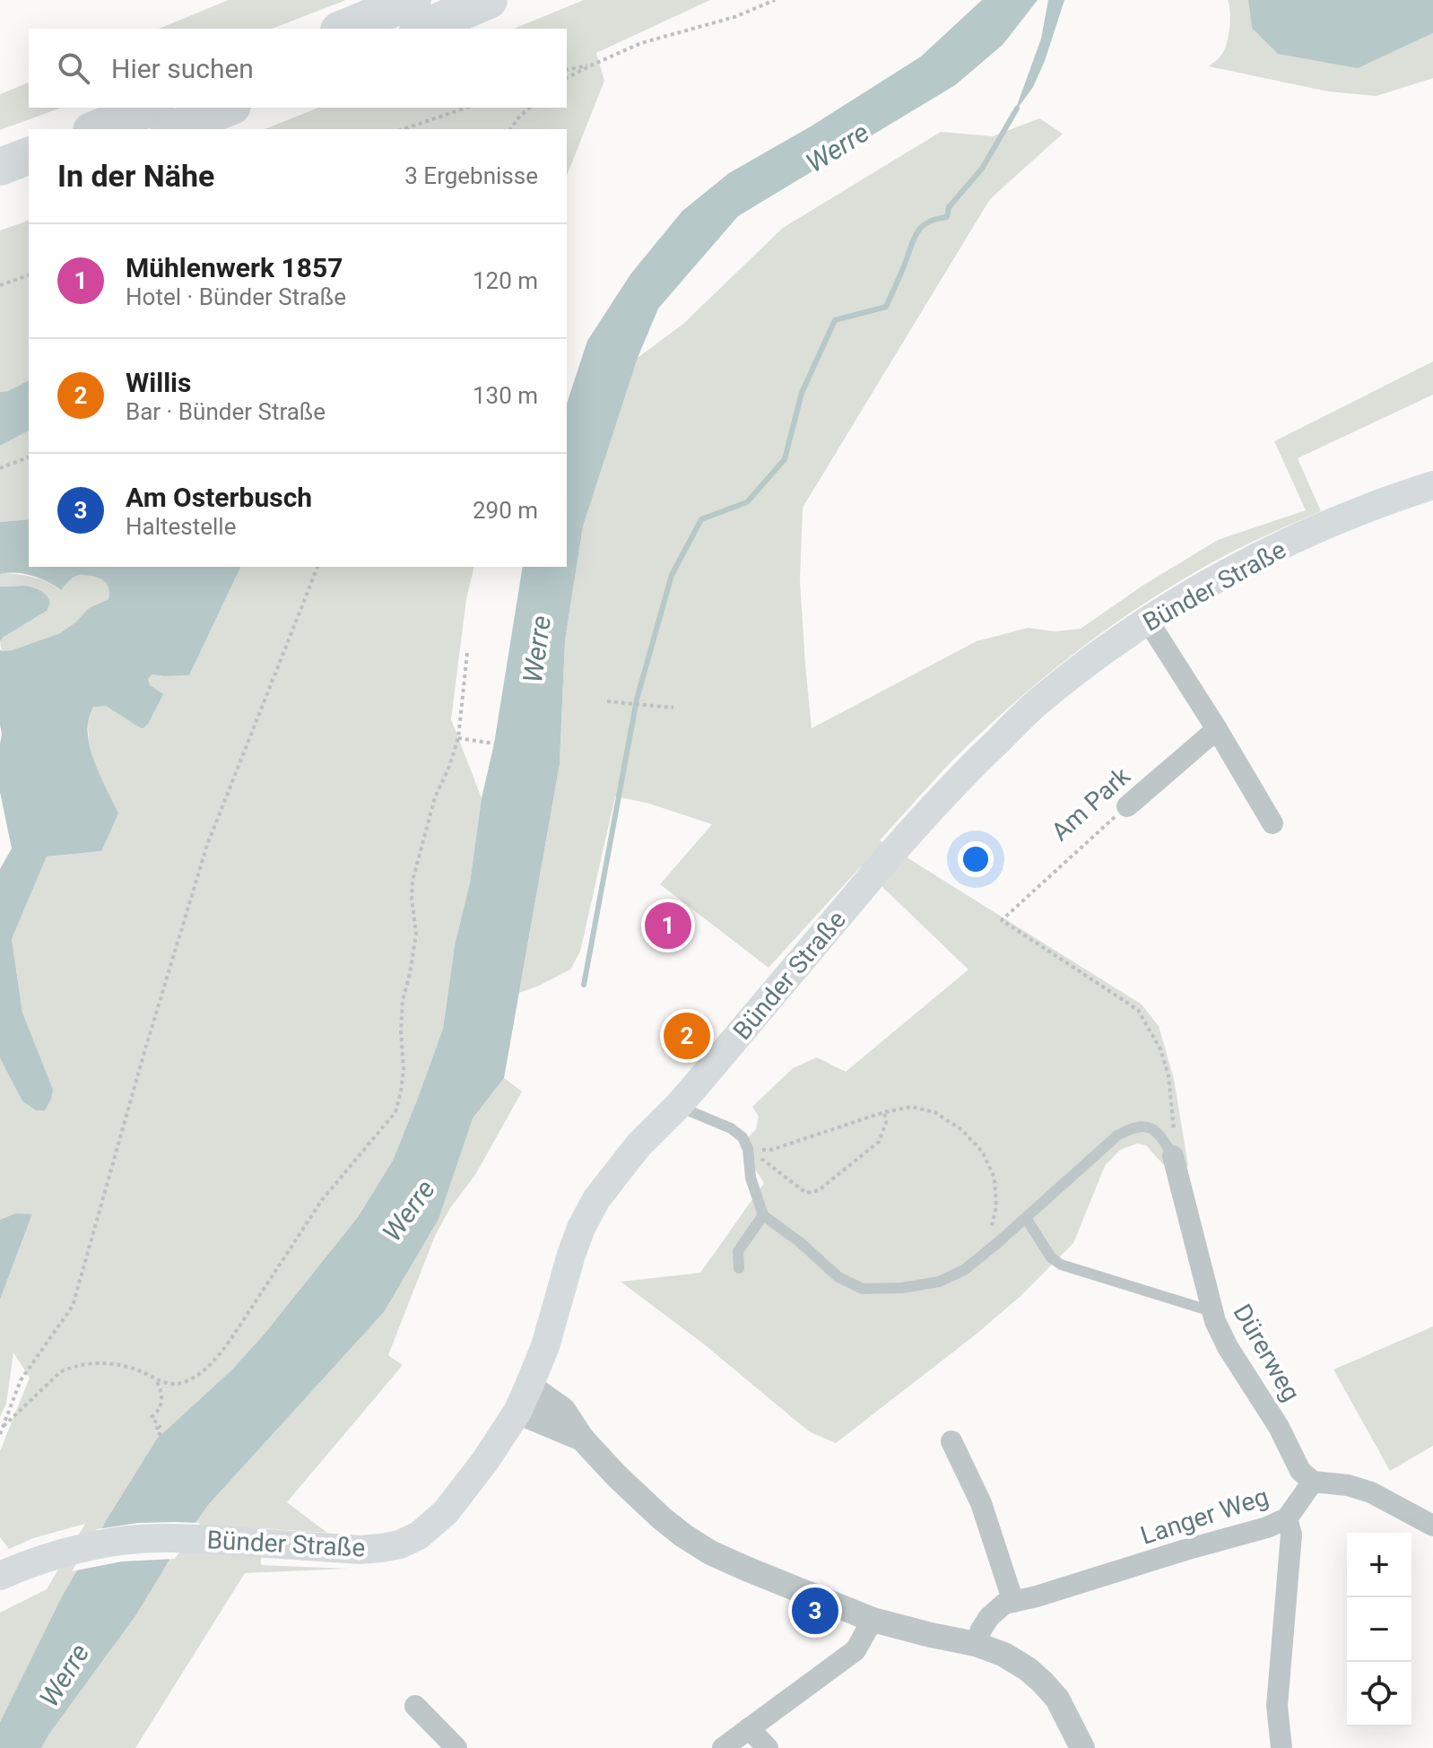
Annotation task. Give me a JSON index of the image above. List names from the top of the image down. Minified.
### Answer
{"streets":{"main road":["Bünder Straße"],"street":["Am Park","Dürerweg","Langer Weg"]},"crossings":[["Am Park","Dürerweg"],["Dürerweg","Langer Weg"]],"water":["Werre"],"page":{"search":"Hier suchen","heading":["In der Nähe","3 Ergebnisse"],"list":[{"mark":"1","name":"Mühlenwerk 1857","note":"Hotel · Bünder Straße","value":"120 m"},{"mark":"2","name":"Willis","note":"Bar · Bünder Straße","value":"130 m"},{"mark":"3","name":"Am Osterbusch","note":"Haltestelle","value":"290 m"}],"pins":["1","2","3"],"map_buttons":["+","−"]}}
